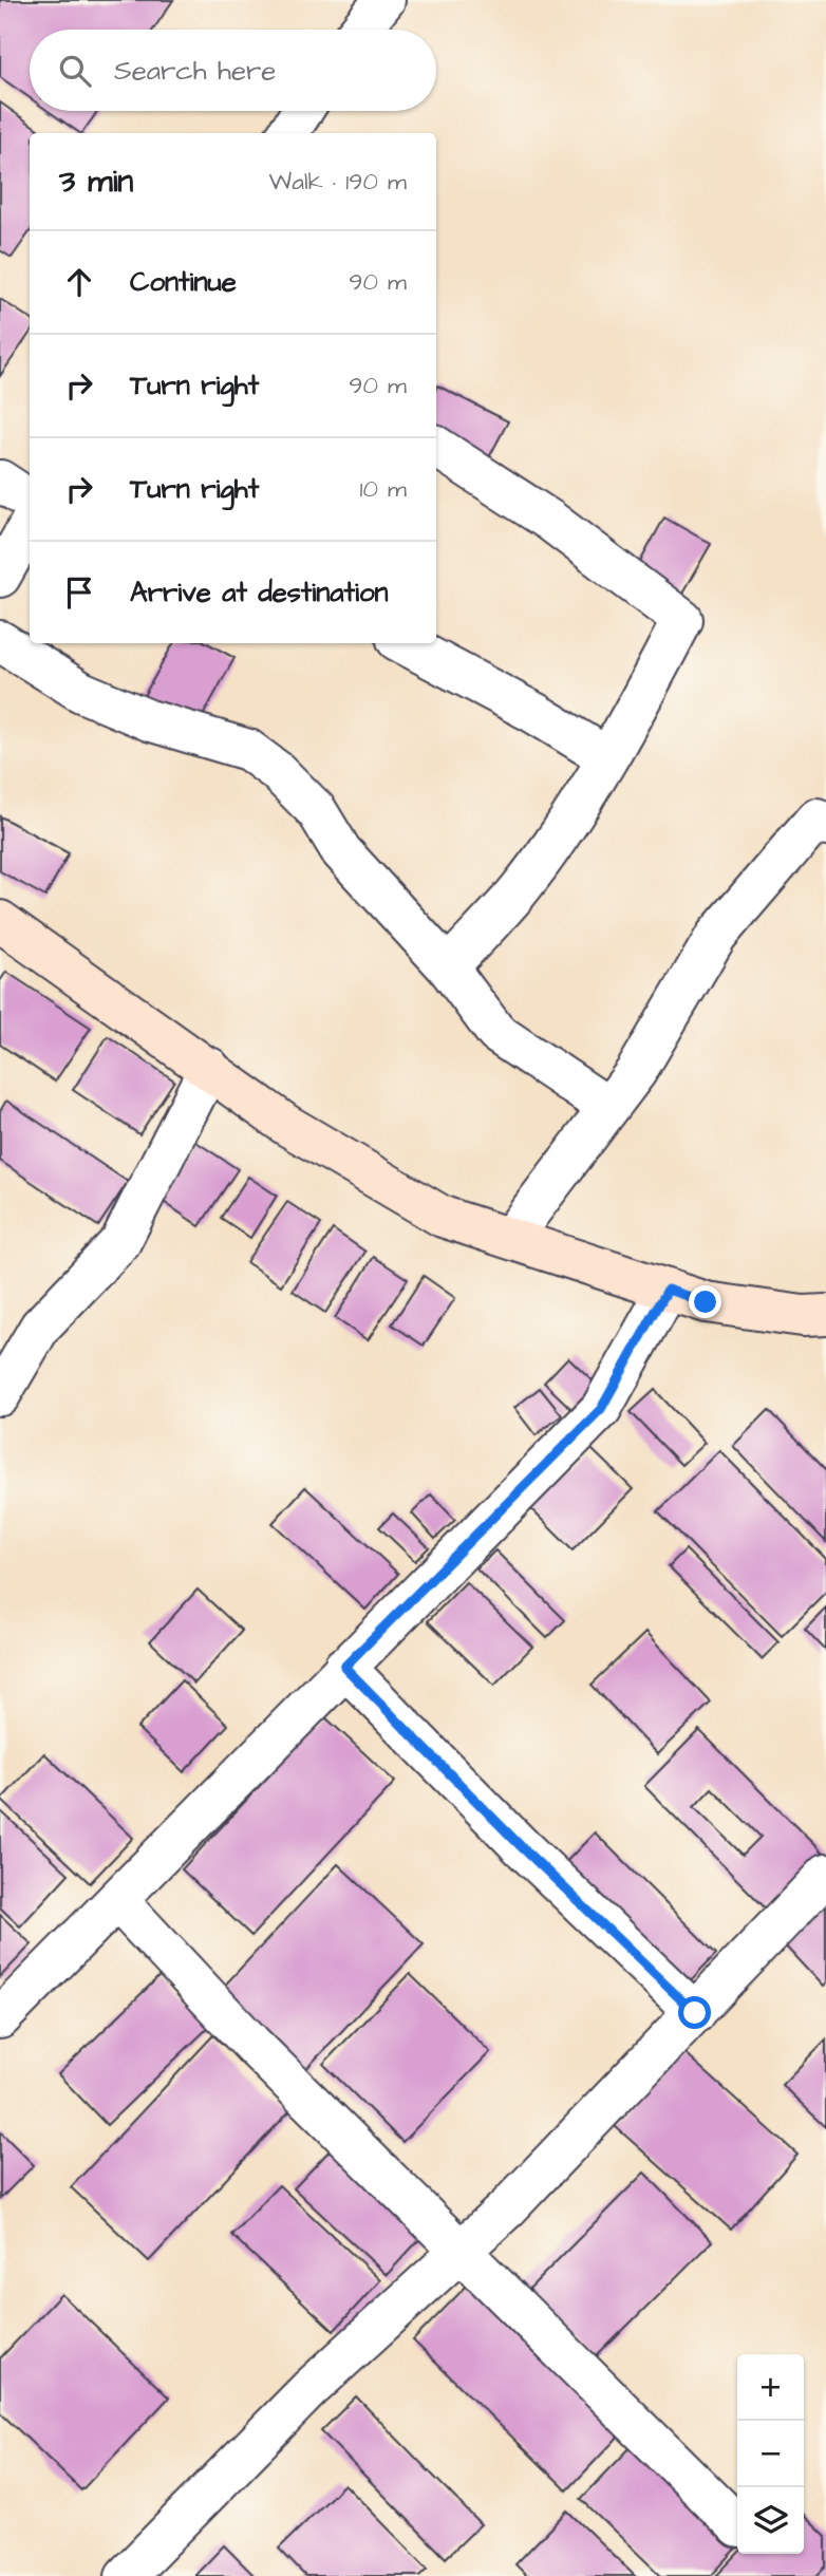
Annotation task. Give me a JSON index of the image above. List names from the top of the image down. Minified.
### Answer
{"page":{"search":"Search here","heading":["3 min","Walk · 190 m"],"list":[["Continue","90 m"],["Turn right","90 m"],["Turn right","10 m"],"Arrive at destination"],"map_buttons":["+","−"]}}
